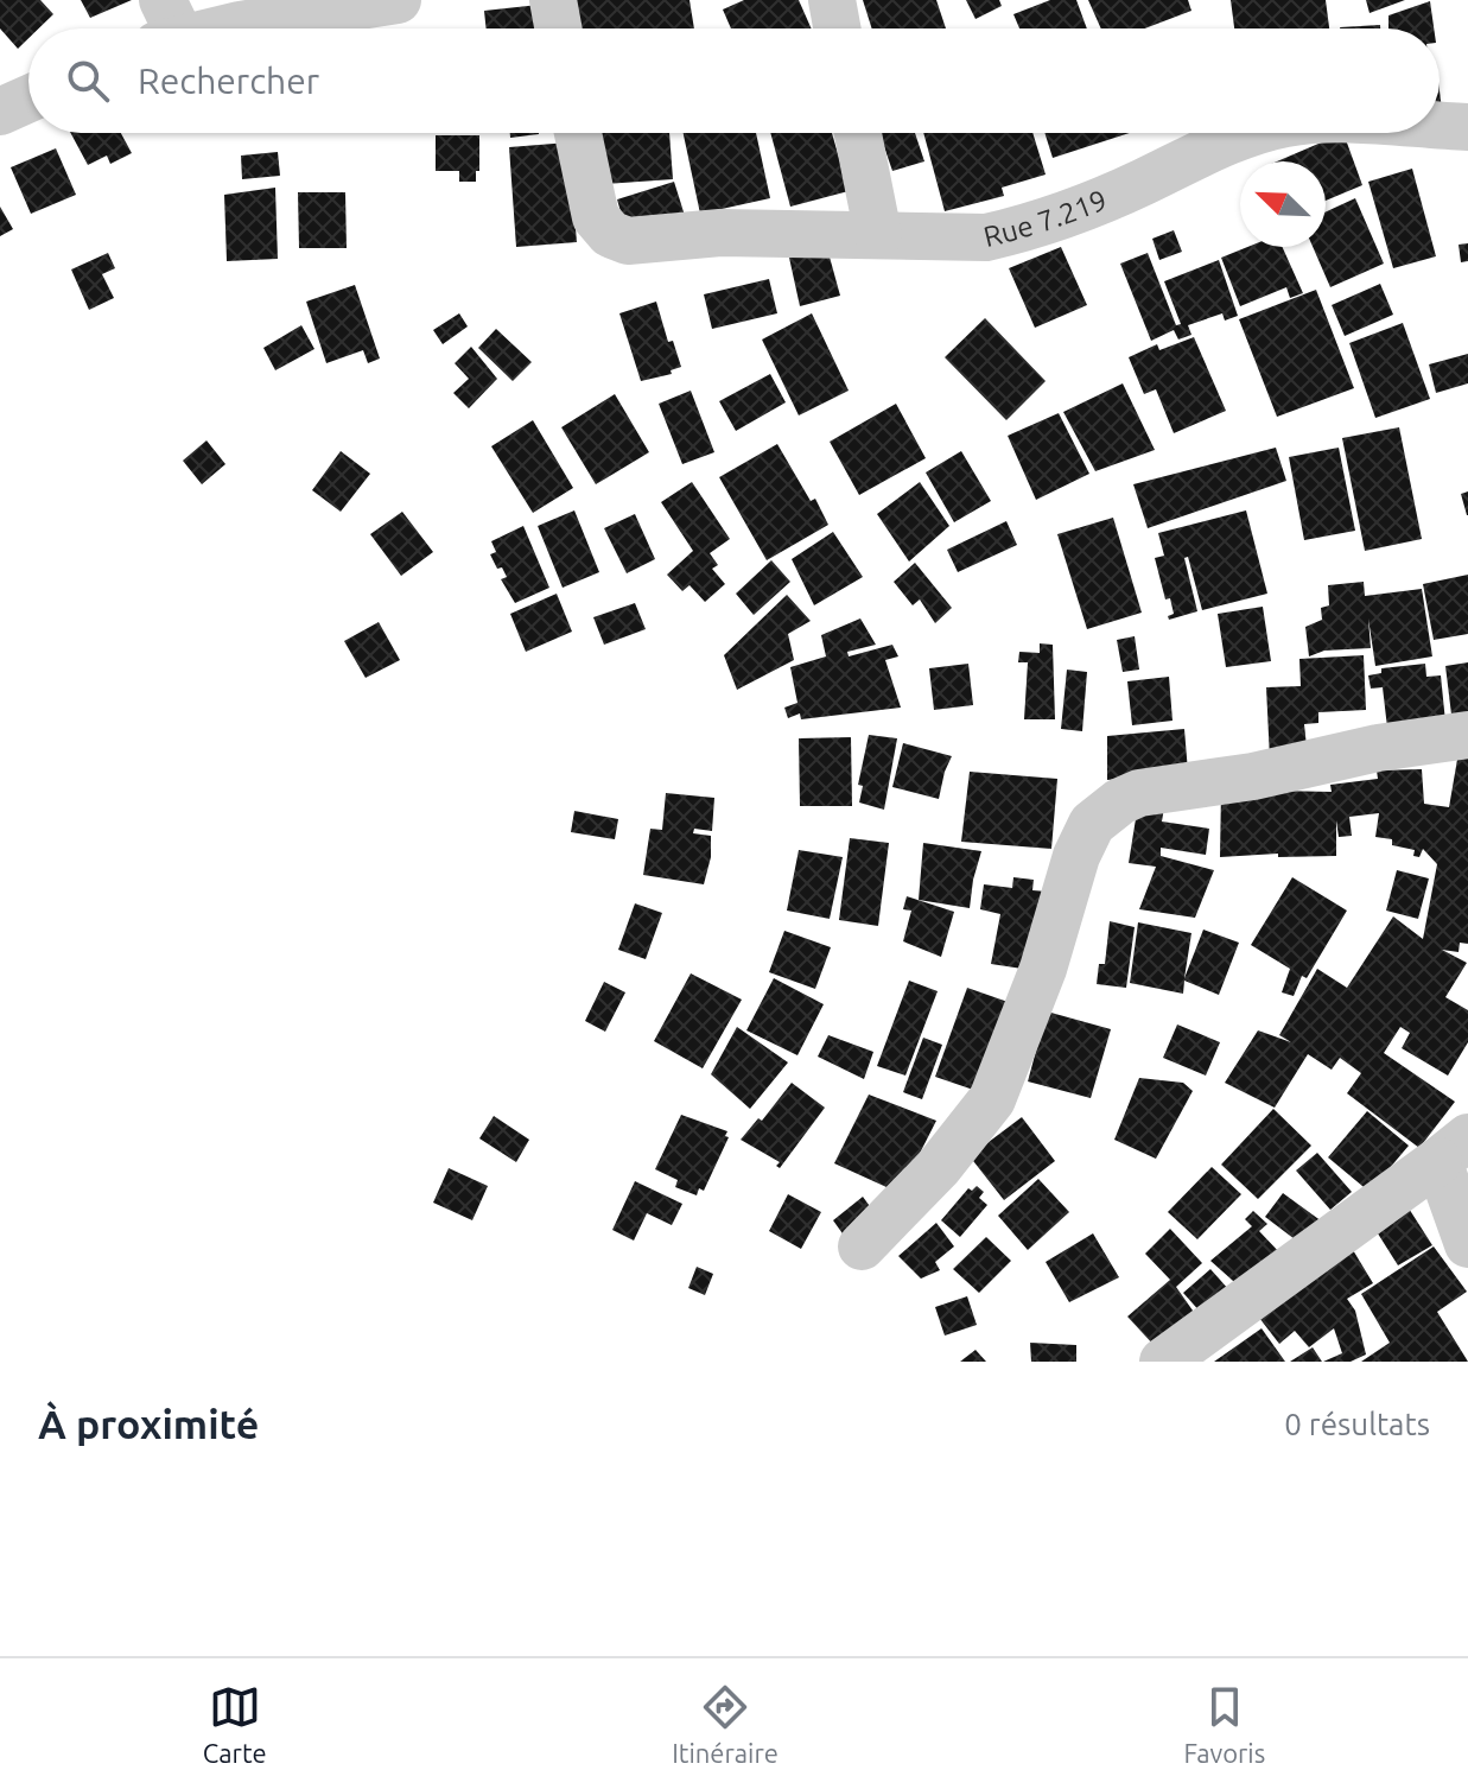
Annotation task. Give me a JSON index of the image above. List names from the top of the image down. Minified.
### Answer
{"streets":{"street":["Rue 7.219"]},"north":"top left","page":{"search":"Rechercher","heading":["À proximité","0 résultats"],"nav":["Carte","Itinéraire","Favoris"]}}
